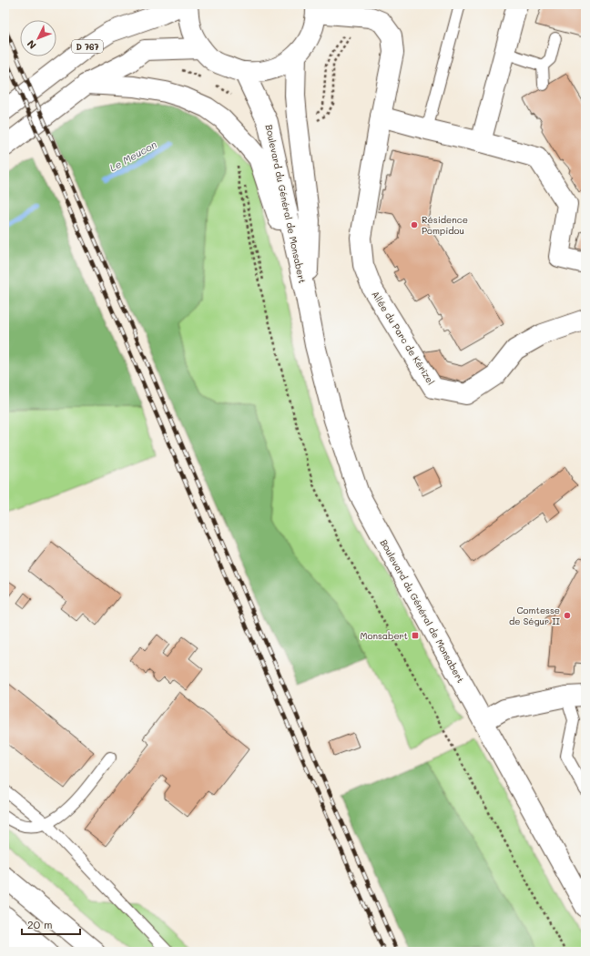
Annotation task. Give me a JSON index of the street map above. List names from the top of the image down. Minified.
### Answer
{"streets":{"main road":["D 767","Boulevard du Général de Monsabert","Allée du Parc de Kérizel"]},"water":["Le Meucon"],"places":{"other":["Résidence Pompidou","Comtesse de Ségur II"],"transit":["Monsabert"]},"scale_bar":"20 m","north":"bottom left"}
